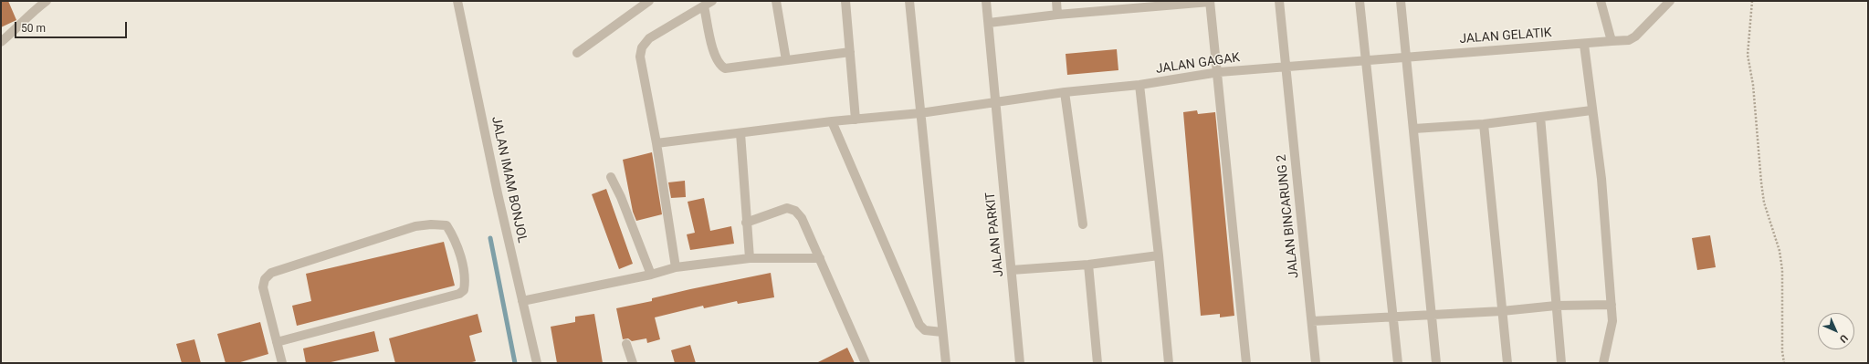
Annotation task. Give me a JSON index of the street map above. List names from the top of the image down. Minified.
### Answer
{"streets":{"street":["JALAN GELATIK","JALAN GAGAK","JALAN IMAM BONJOL","JALAN BINCARUNG 2","JALAN PARKIT"]},"crossings":[["JALAN GELATIK","JALAN GAGAK"],["JALAN GAGAK","JALAN BINCARUNG 2"],["JALAN GAGAK","JALAN PARKIT"]],"scale_bar":"50 m","north":"bottom right"}
